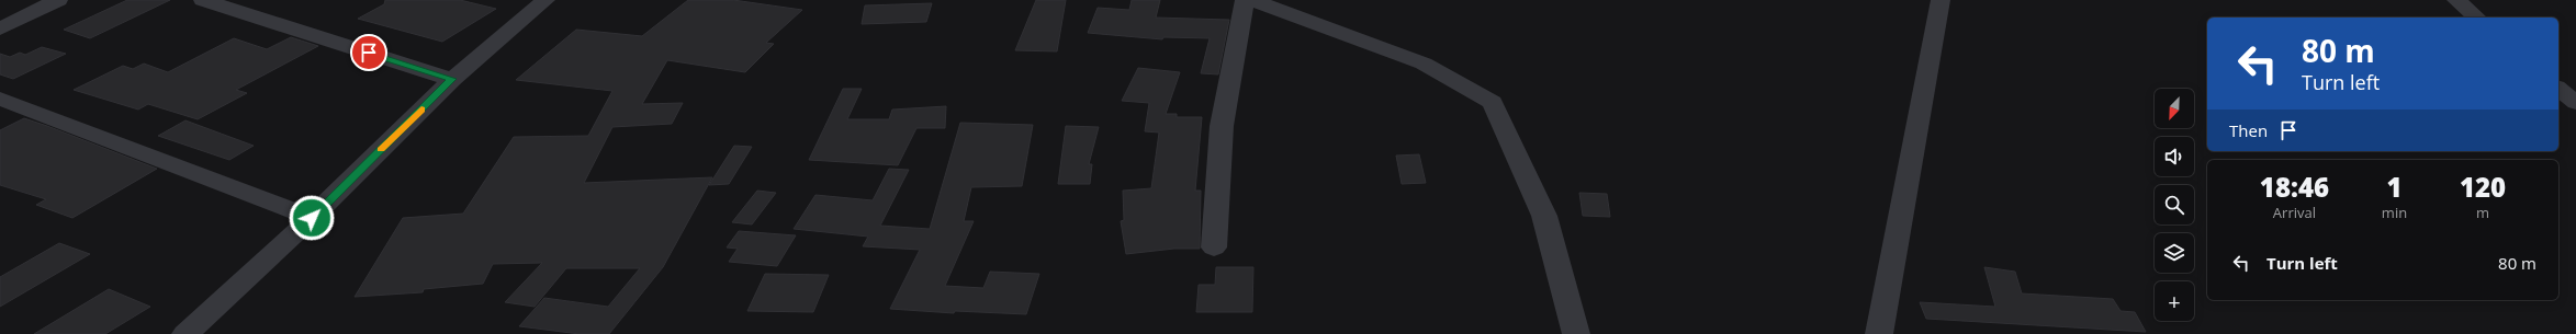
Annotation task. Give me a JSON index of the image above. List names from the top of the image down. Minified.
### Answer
{"north":"bottom left","page":{"turn":["80 m","Turn left"],"map_buttons":"+","then":"Then","eta":["18:46","Arrival","1","min","120","m"],"list":[{"name":"Turn left","value":"80 m"}]}}
